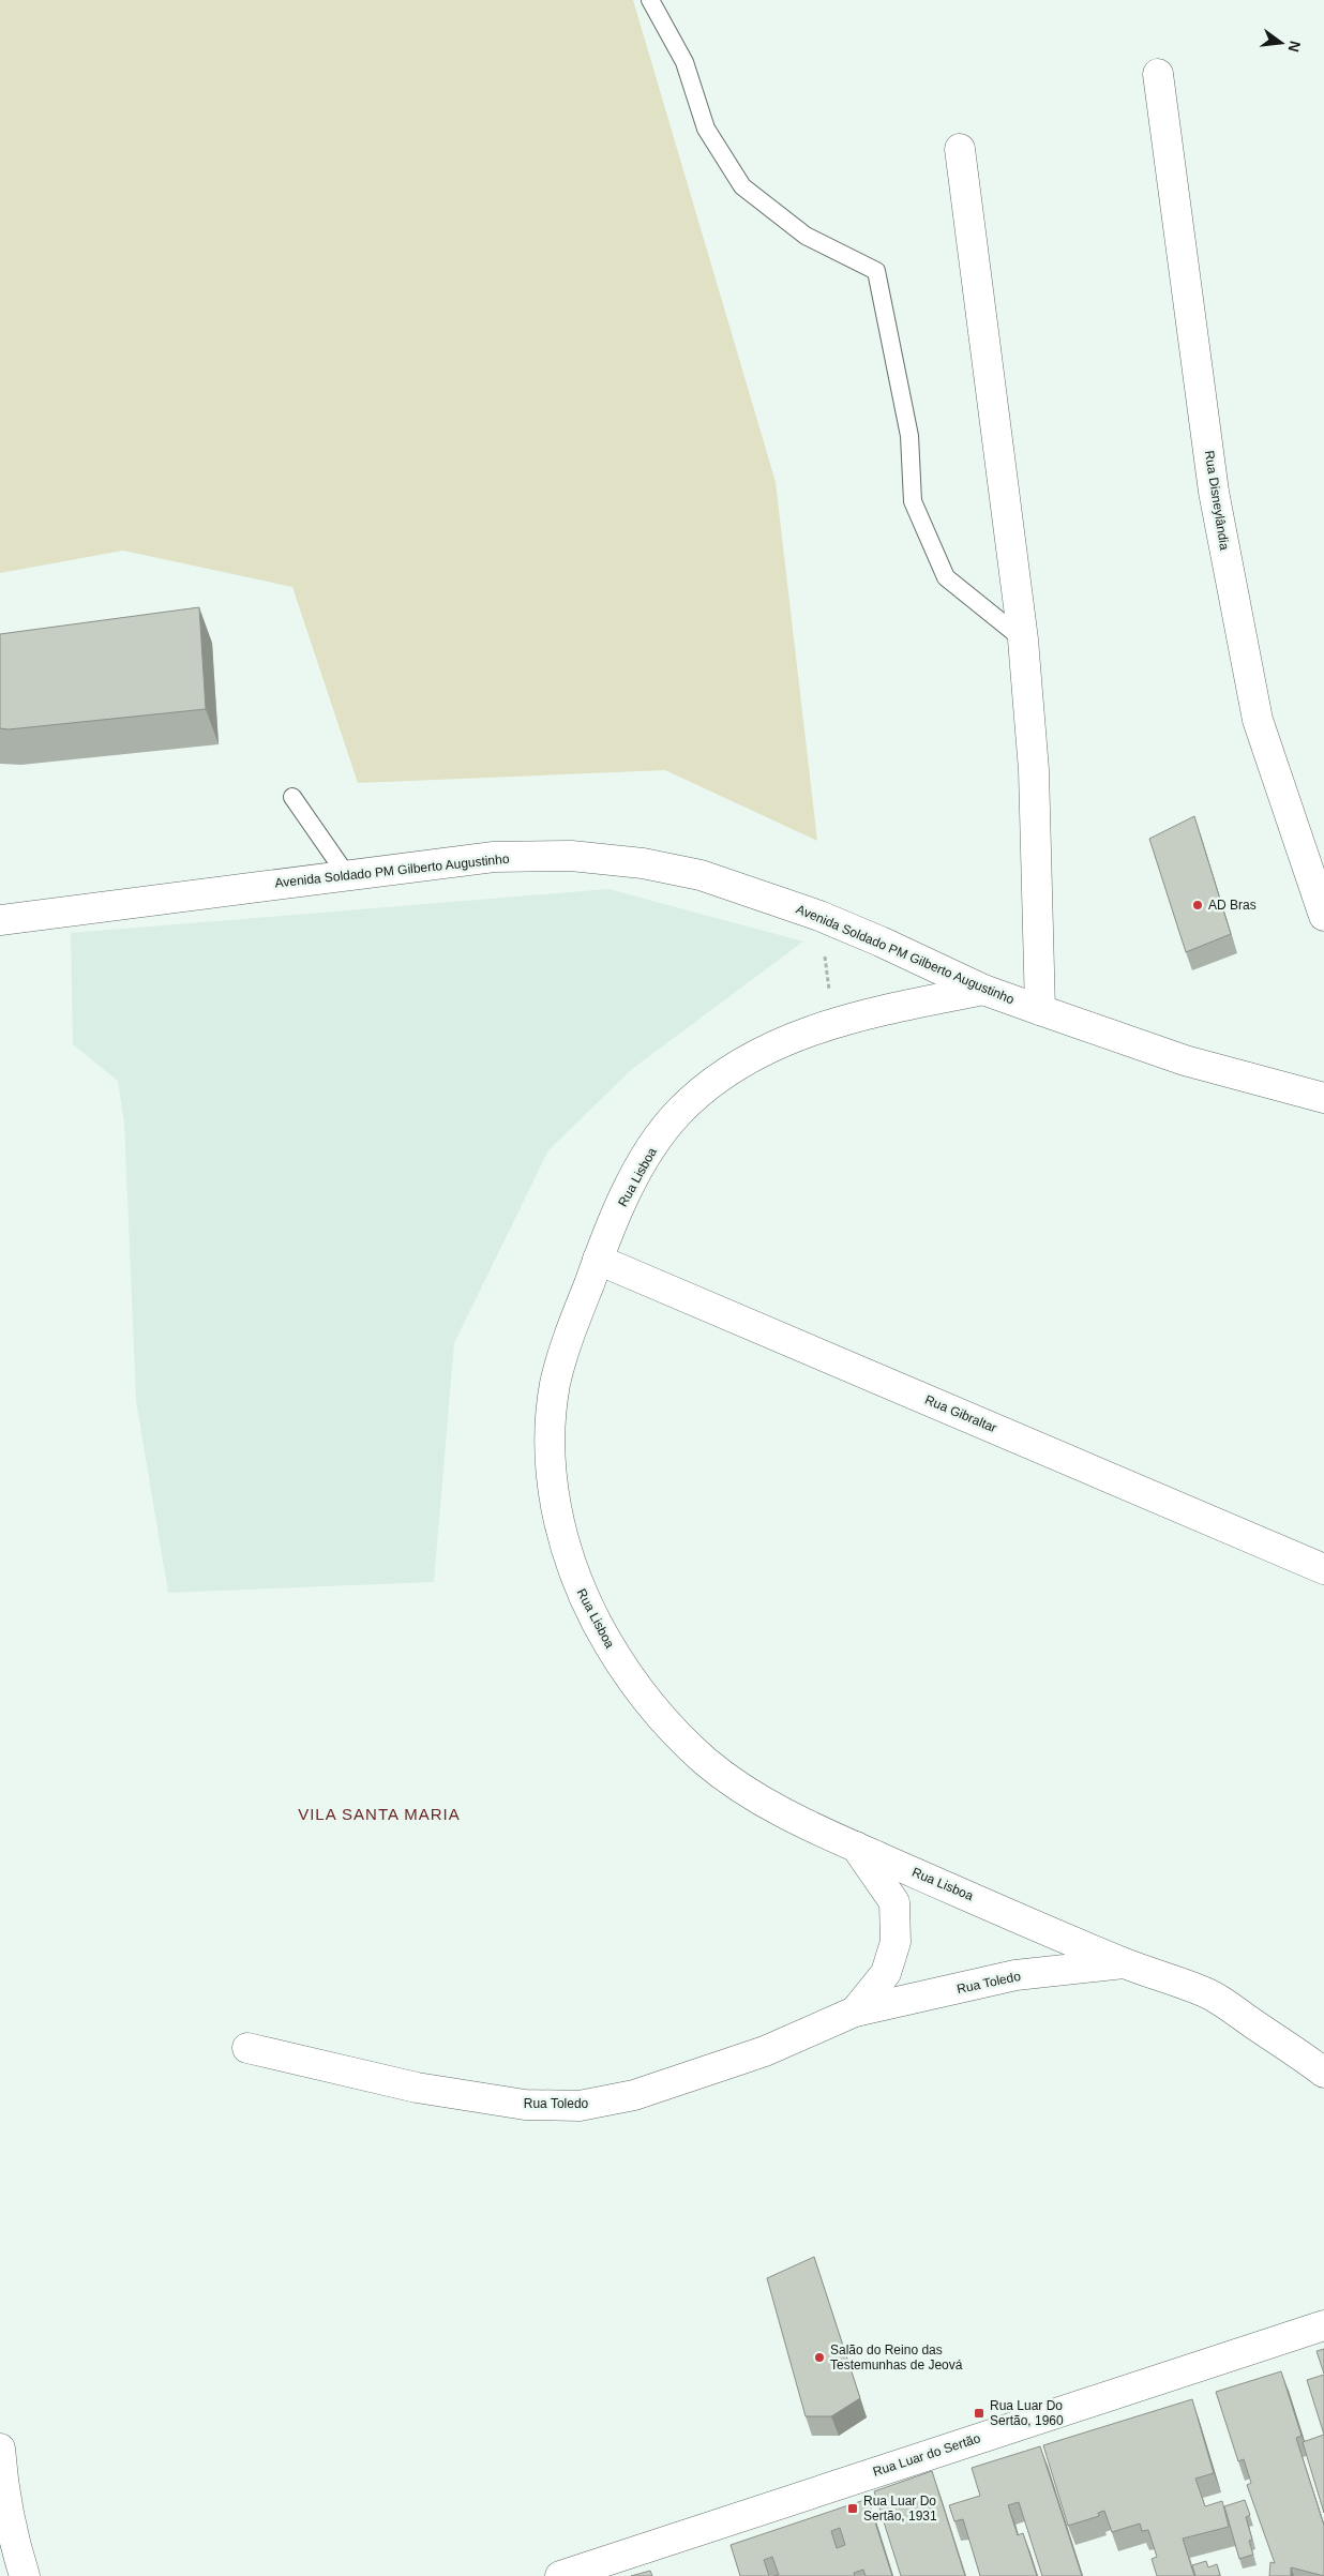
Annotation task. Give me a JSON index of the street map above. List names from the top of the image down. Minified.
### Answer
{"streets":{"street":["Rua Disneylândia","Avenida Soldado PM Gilberto Augustinho","Rua Lisboa","Rua Gibraltar","Rua Toledo","Rua Luar do Sertão"]},"crossings":[["Avenida Soldado PM Gilberto Augustinho","Rua Lisboa"],["Rua Lisboa","Rua Gibraltar"],["Rua Lisboa","Rua Toledo"]],"districts":["VILA SANTA MARIA"],"places":{"other":["AD Bras","Salão do Reino das Testemunhas de Jeová"],"transit":["Rua Luar Do Sertão, 1960","Rua Luar Do Sertão, 1931"]},"north":"right"}
